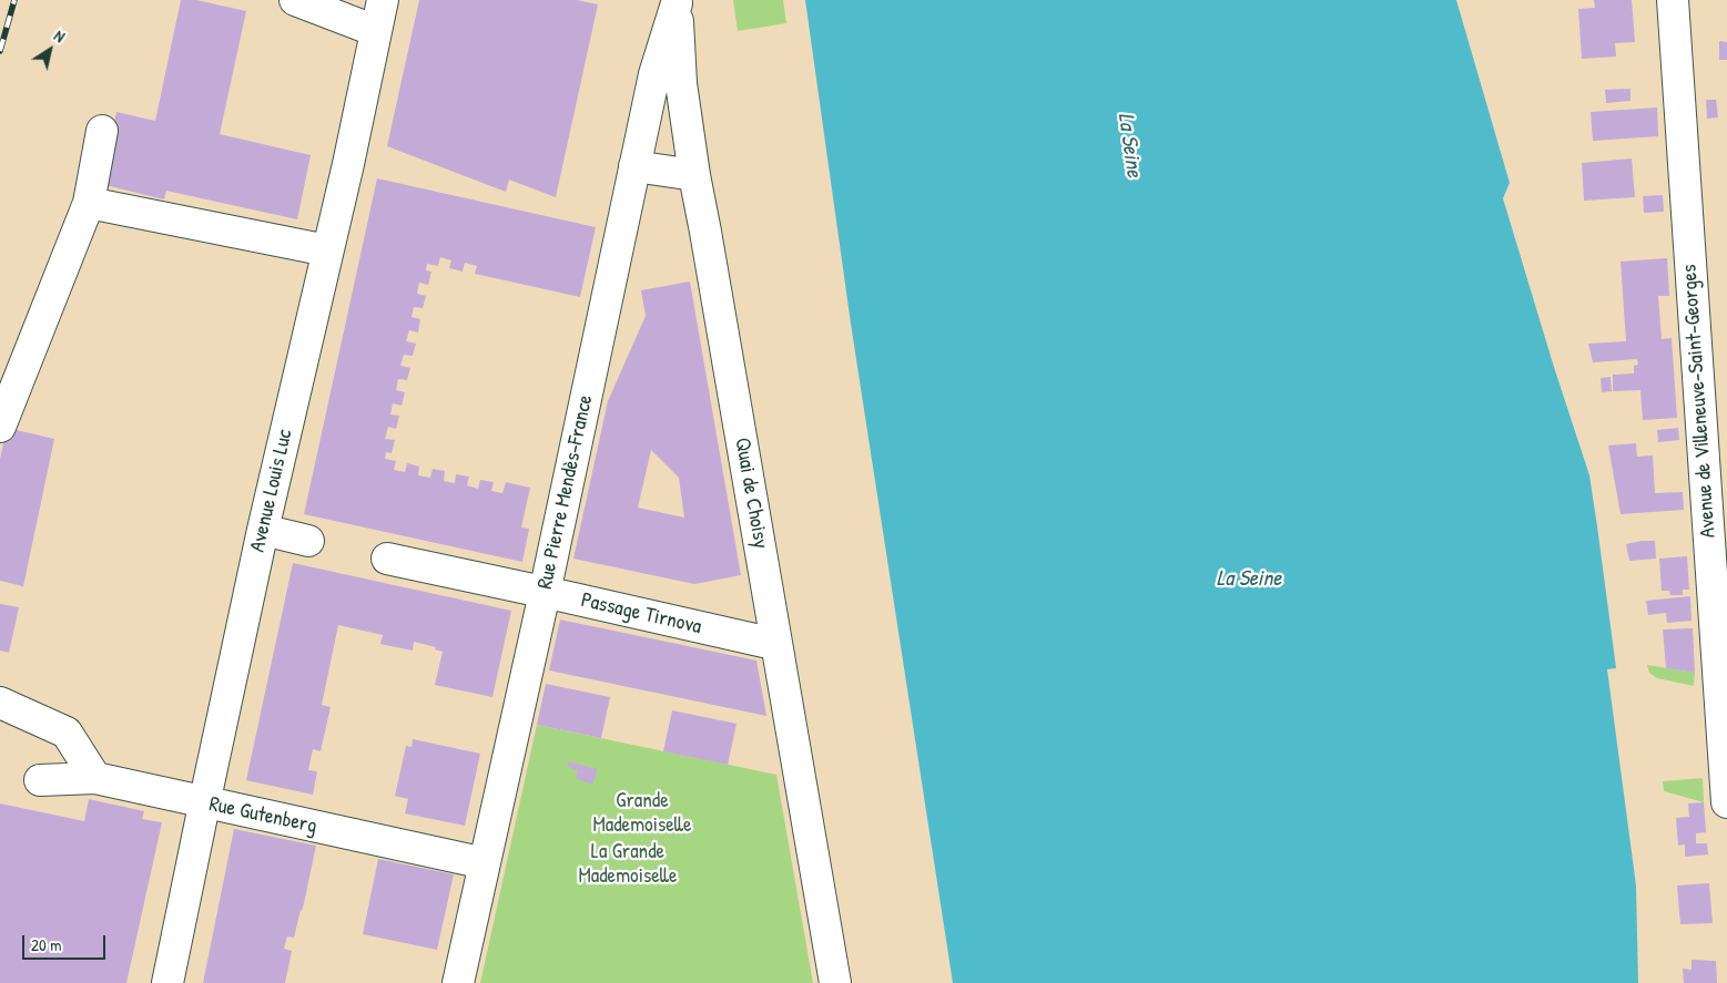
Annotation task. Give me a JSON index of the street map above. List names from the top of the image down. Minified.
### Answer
{"streets":{"street":["Avenue de Villeneuve-Saint-Georges","Avenue Louis Luc","Rue Pierre Mendès-France","Quai de Choisy","Passage Tirnova","Rue Gutenberg"]},"crossings":[["Avenue Louis Luc","Rue Gutenberg"],["Rue Pierre Mendès-France","Quai de Choisy"],["Rue Pierre Mendès-France","Passage Tirnova"],["Rue Pierre Mendès-France","Rue Gutenberg"]],"water":["La Seine"],"parks":["Grande Mademoiselle","La Grande Mademoiselle"],"scale_bar":"20 m","north":"top right"}
